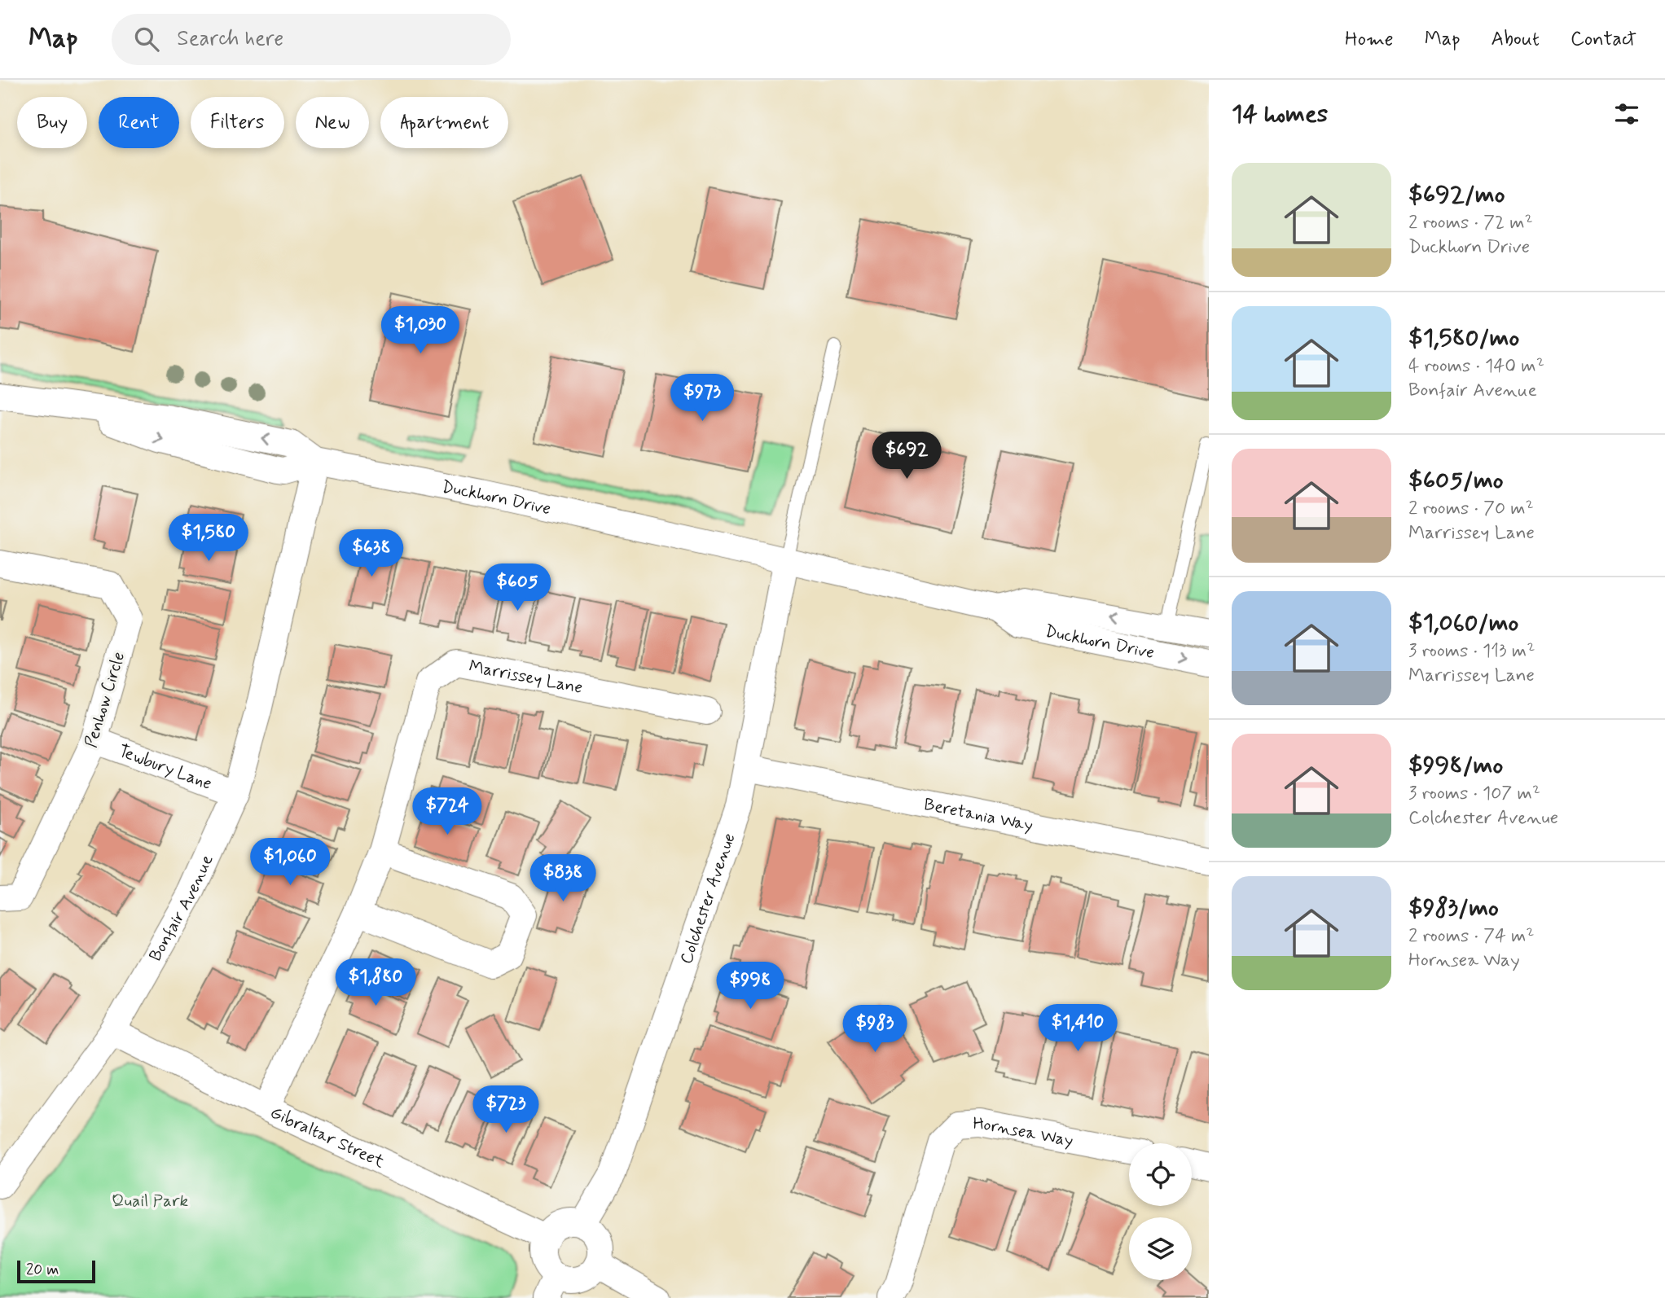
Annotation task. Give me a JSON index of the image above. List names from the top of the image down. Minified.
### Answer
{"streets":{"street":["Duckhorn Drive","Marrissey Lane","Penhow Circle","Tewbury Lane","Beretania Way","Colchester Avenue","Bonfair Avenue","Hornsea Way","Gibraltar Street"]},"crossings":[["Duckhorn Drive","Colchester Avenue"],["Duckhorn Drive","Bonfair Avenue"],["Marrissey Lane","Gibraltar Street"],["Penhow Circle","Tewbury Lane"],["Tewbury Lane","Bonfair Avenue"],["Beretania Way","Colchester Avenue"],["Colchester Avenue","Gibraltar Street"],["Bonfair Avenue","Gibraltar Street"]],"parks":["Quail Park"],"scale_bar":"20 m","page":{"header":"Map","search":"Search here","nav":["Home","Map","About","Contact"],"heading":"14 homes","chip":["Buy","Rent","Filters","New","Apartment"],"list":[{"name":"$692/mo","note":"2 rooms · 72 m² · Duckhorn Drive"},{"name":"$1,580/mo","note":"4 rooms · 140 m² · Bonfair Avenue"},{"name":"$605/mo","note":"2 rooms · 70 m² · Marrissey Lane"},{"name":"$1,060/mo","note":"3 rooms · 113 m² · Marrissey Lane"},{"name":"$998/mo","note":"3 rooms · 107 m² · Colchester Avenue"},{"name":"$983/mo","note":"2 rooms · 74 m² · Hornsea Way"}],"price":["$1,030","$973","$692","$1,580","$638","$605","$724","$1,060","$838","$1,880","$998","$1,410","$983","$723"],"scale":"20 m"}}
